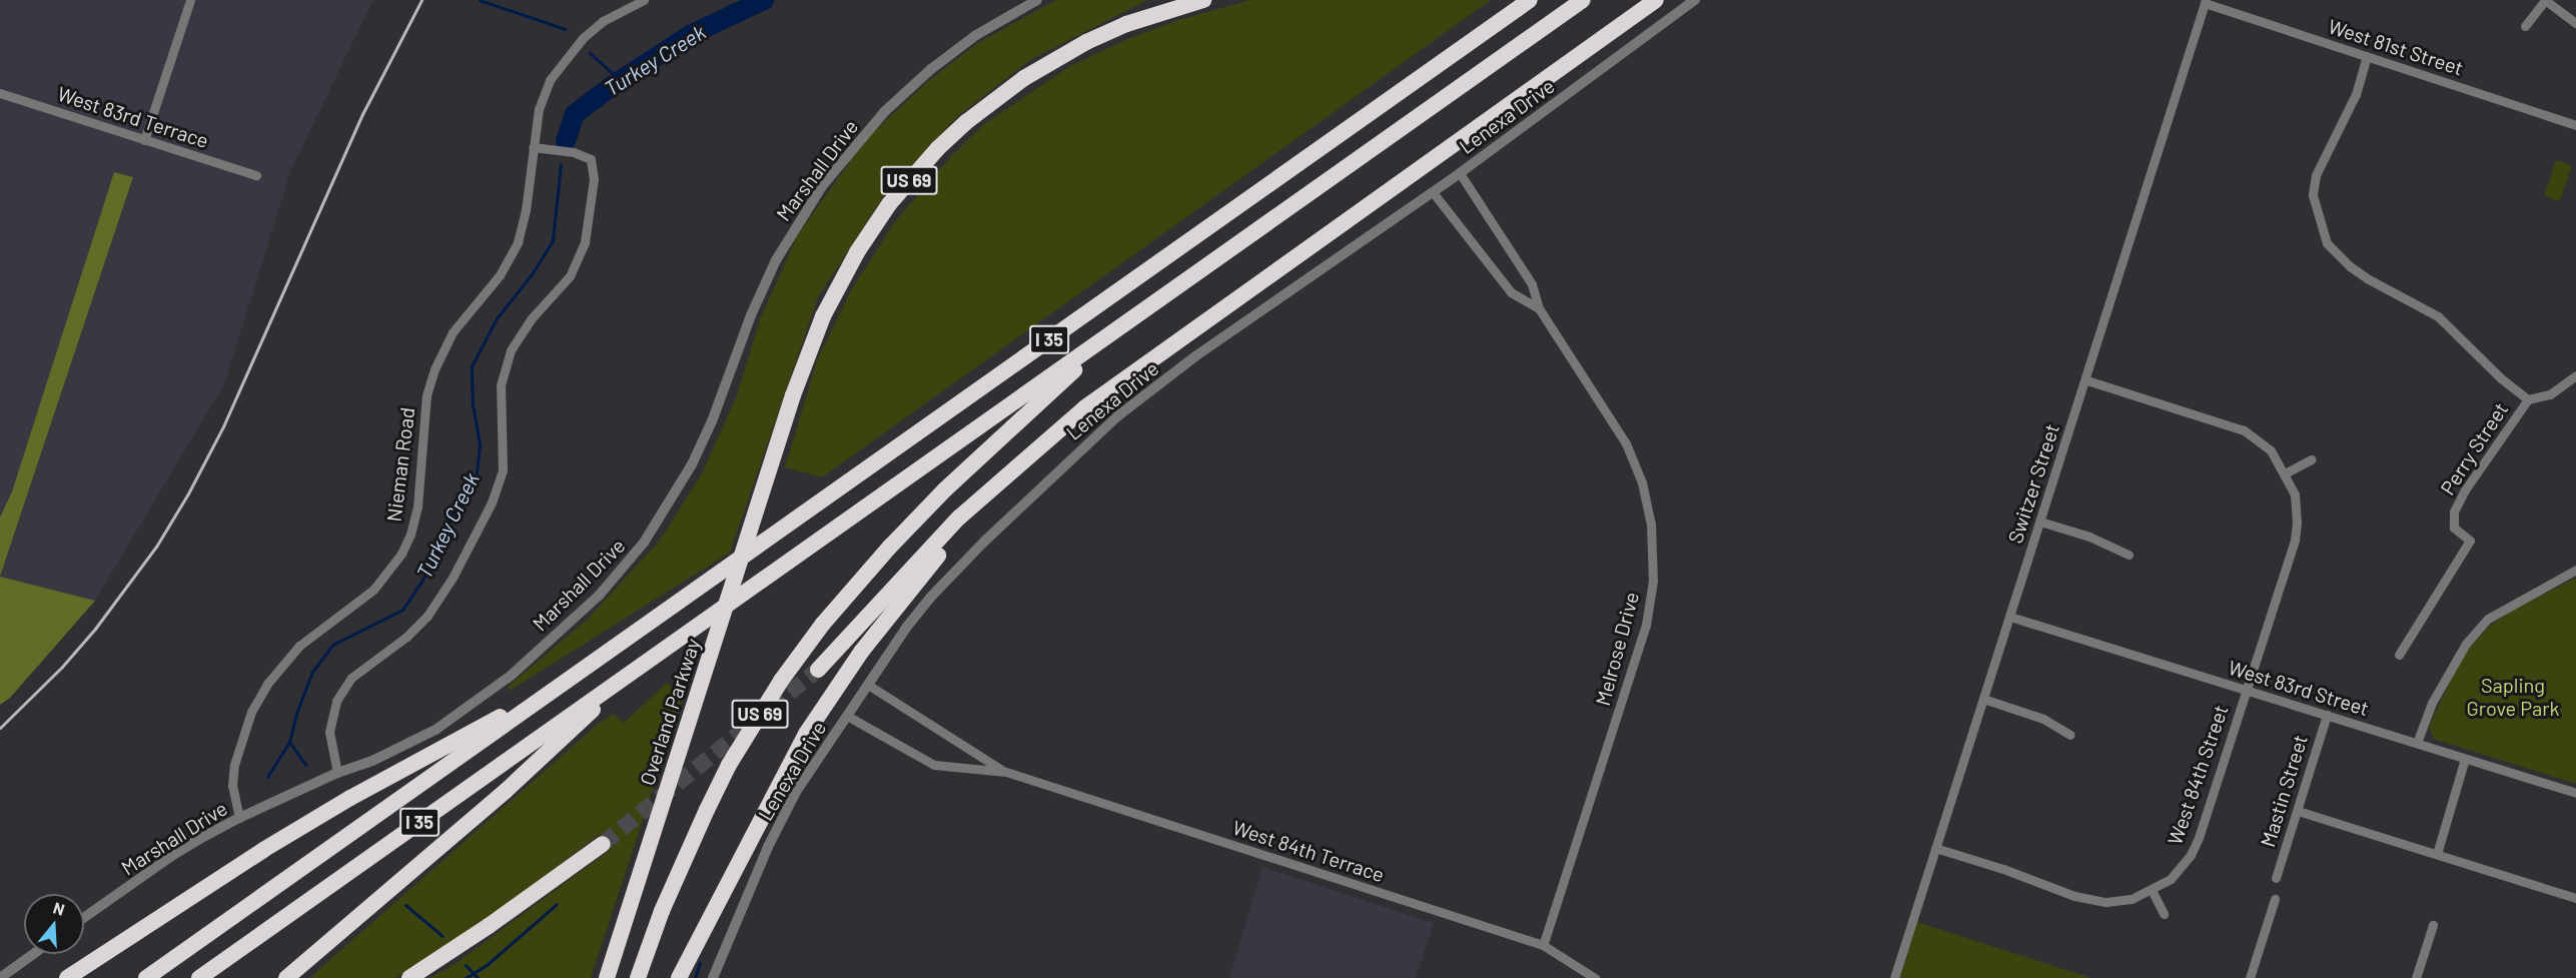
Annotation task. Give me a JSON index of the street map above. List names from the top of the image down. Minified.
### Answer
{"streets":{"highway":["US 69","I 35","Overland Parkway"],"street":["West 81st Street","Lenexa Drive","West 83rd Terrace","Marshall Drive","Perry Street","Nieman Road","Switzer Street","Melrose Drive","West 83rd Street","West 84th Street","Mastin Street","West 84th Terrace"]},"crossings":[["West 81st Street","Switzer Street"],["Lenexa Drive","Melrose Drive"],["Lenexa Drive","West 84th Terrace"],["Marshall Drive","Nieman Road"],["US 69","I 35"],["Switzer Street","West 83rd Street"],["Switzer Street","West 84th Street"],["Melrose Drive","West 84th Terrace"],["West 83rd Street","West 84th Street"],["West 83rd Street","Mastin Street"]],"water":["Turkey Creek"],"parks":["Sapling Grove Park"],"north":"top"}
